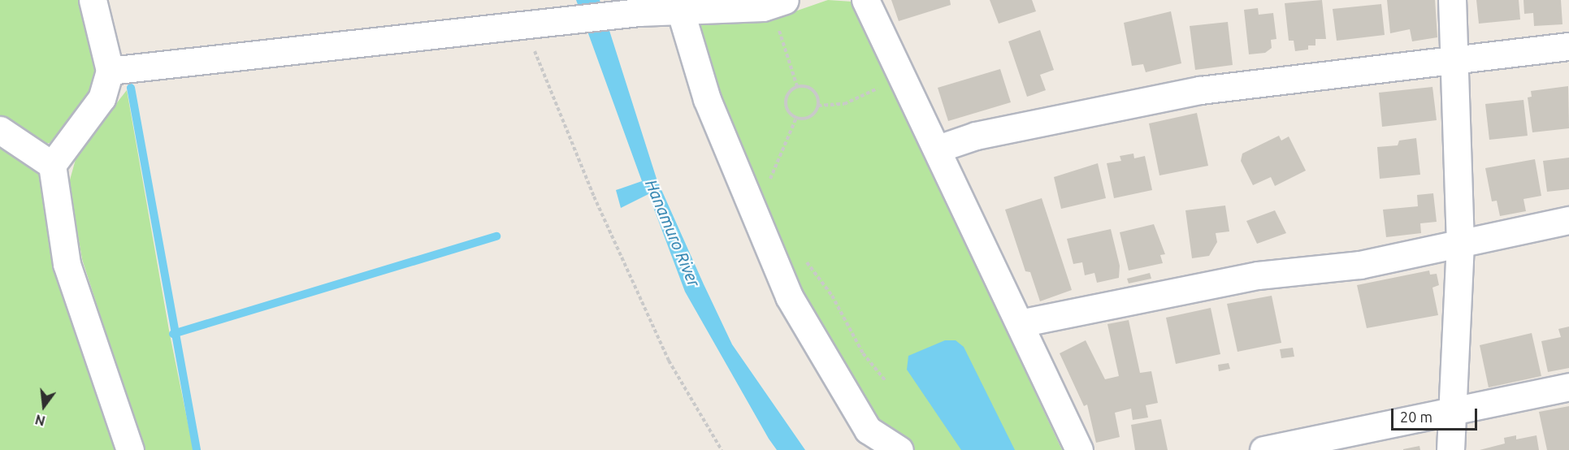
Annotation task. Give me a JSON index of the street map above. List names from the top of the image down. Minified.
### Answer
{"water":["Hanamuro River"],"scale_bar":"20 m","north":"bottom"}
